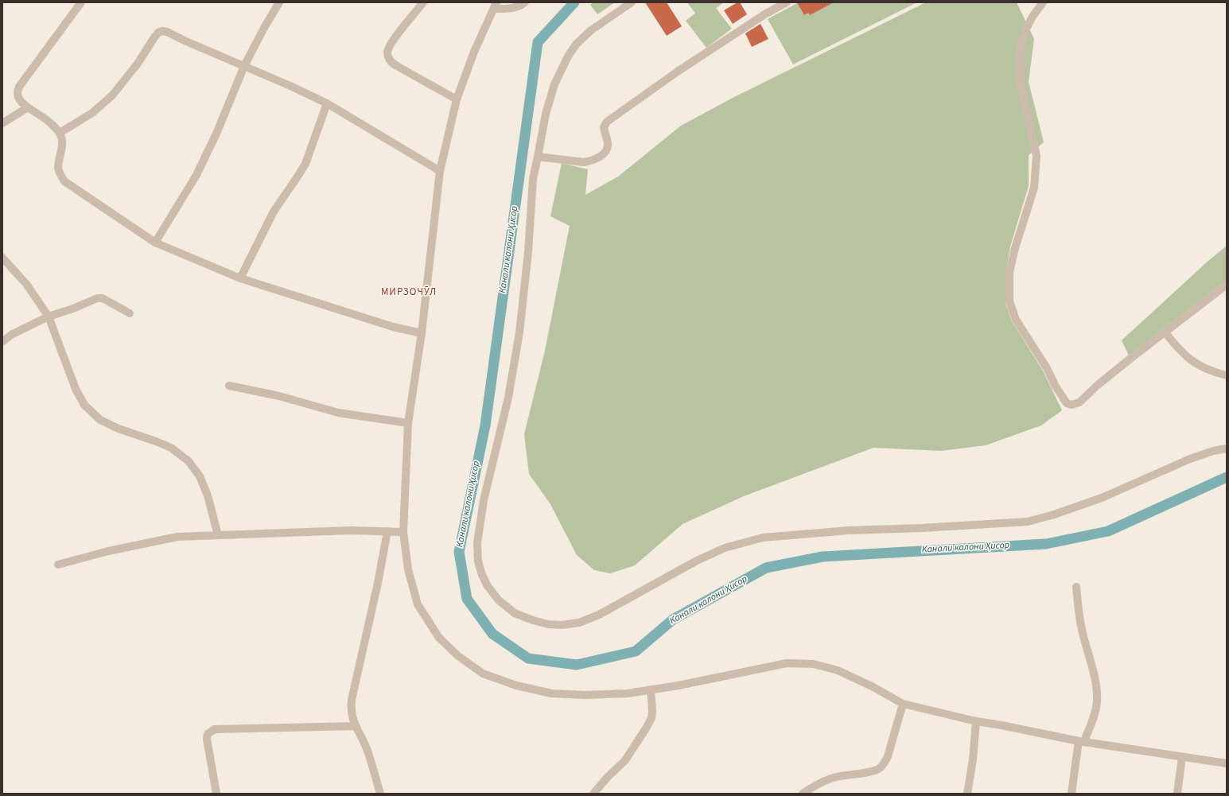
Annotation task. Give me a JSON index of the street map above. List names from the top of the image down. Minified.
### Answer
{"districts":["МИРЗОЧӮЛ"],"water":["Канали калони Ҳисор"]}
